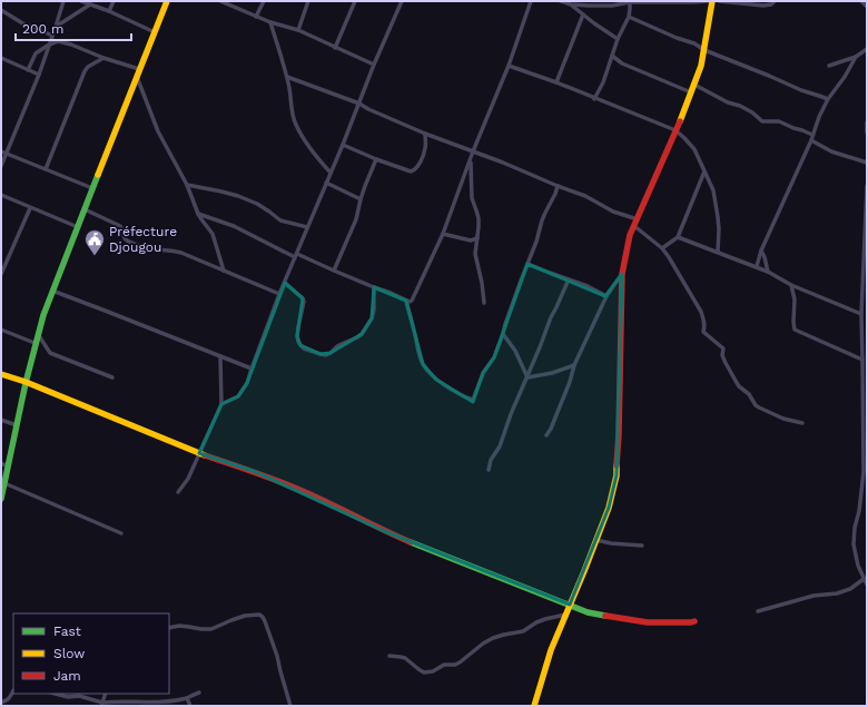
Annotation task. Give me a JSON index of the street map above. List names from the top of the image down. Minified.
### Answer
{"places":{"public building":["Préfecture Djougou"]},"legend":["Fast","Slow","Jam"],"scale_bar":"200 m"}
